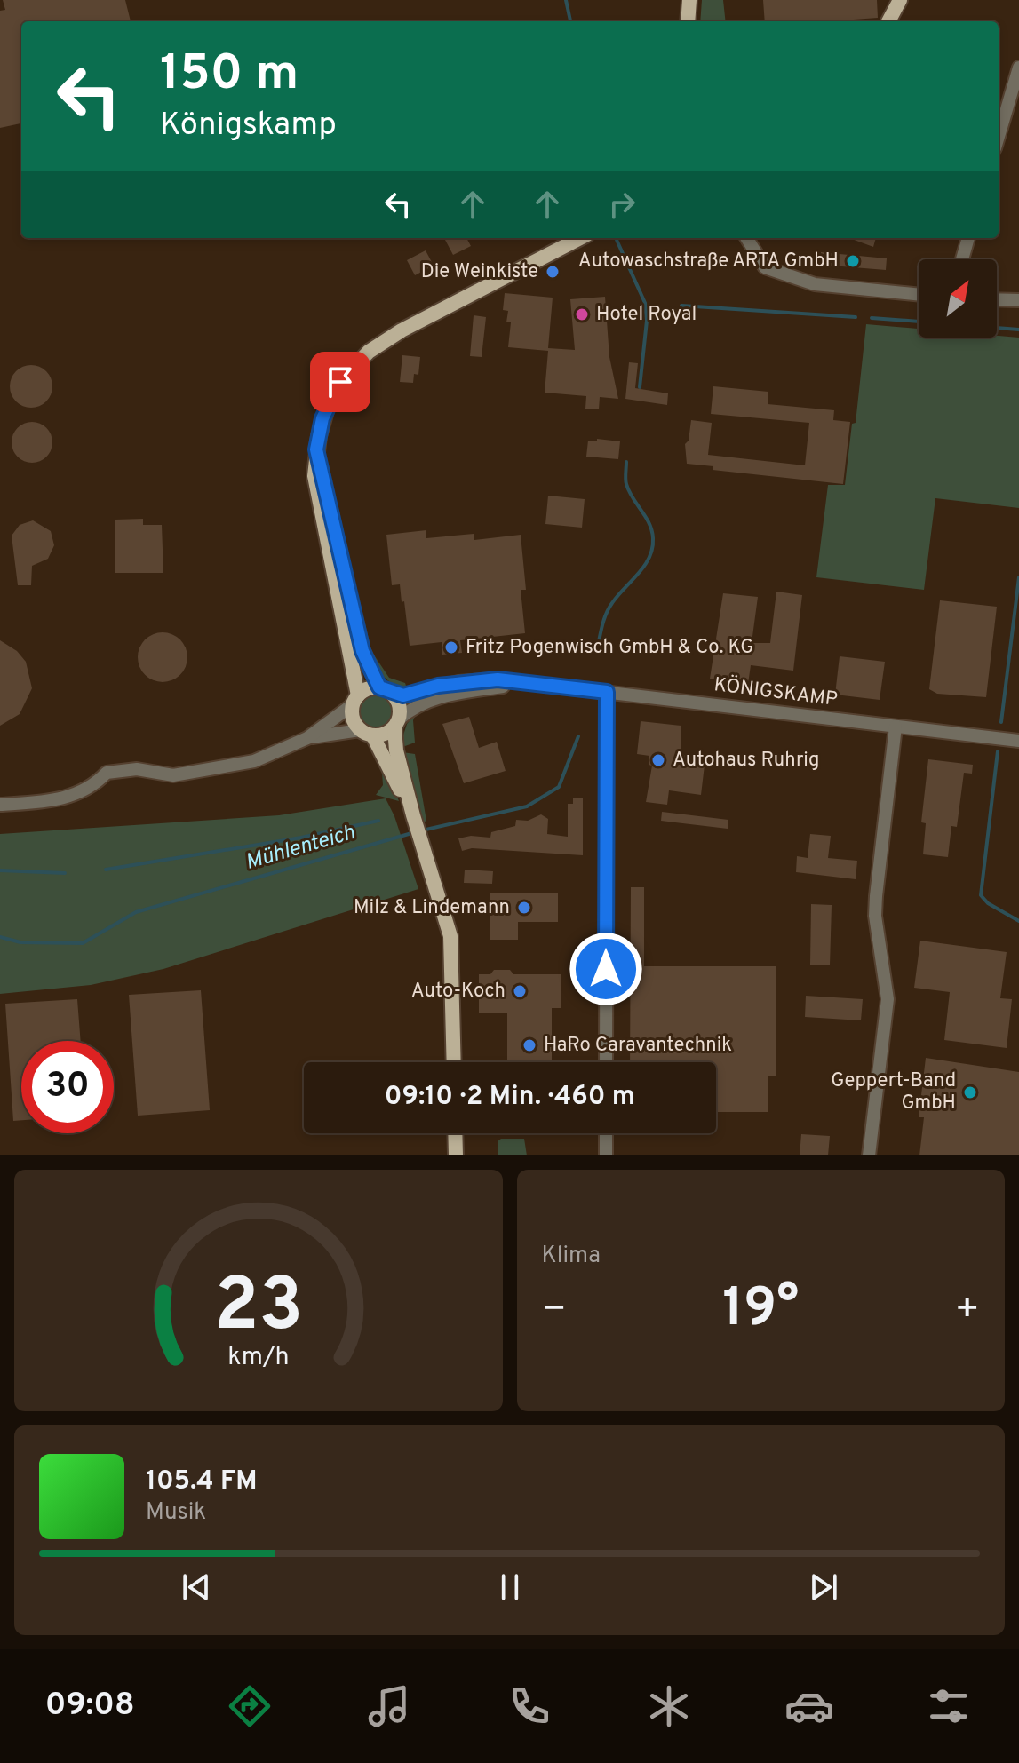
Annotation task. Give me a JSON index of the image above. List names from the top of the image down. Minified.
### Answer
{"streets":{"street":["KÖNIGSKAMP"]},"water":["Mühlenteich"],"places":["Autowaschstraße ARTA GmbH","Die Weinkiste","Hotel Royal","Fritz Pogenwisch GmbH & Co. KG","Autohaus Ruhrig","Milz & Lindemann","Auto-Koch","HaRo Caravantechnik","Geppert-Band GmbH"],"north":"top right","page":{"turn":["150 m","Königskamp"],"limit":"30","trip":"09:10 · 2 Min. · 460 m","tile":"Klima","heat":["−","19°","+"],"song":["105.4 FM","Musik"],"tabs":"09:08","gauge":["23","km/h"]}}
